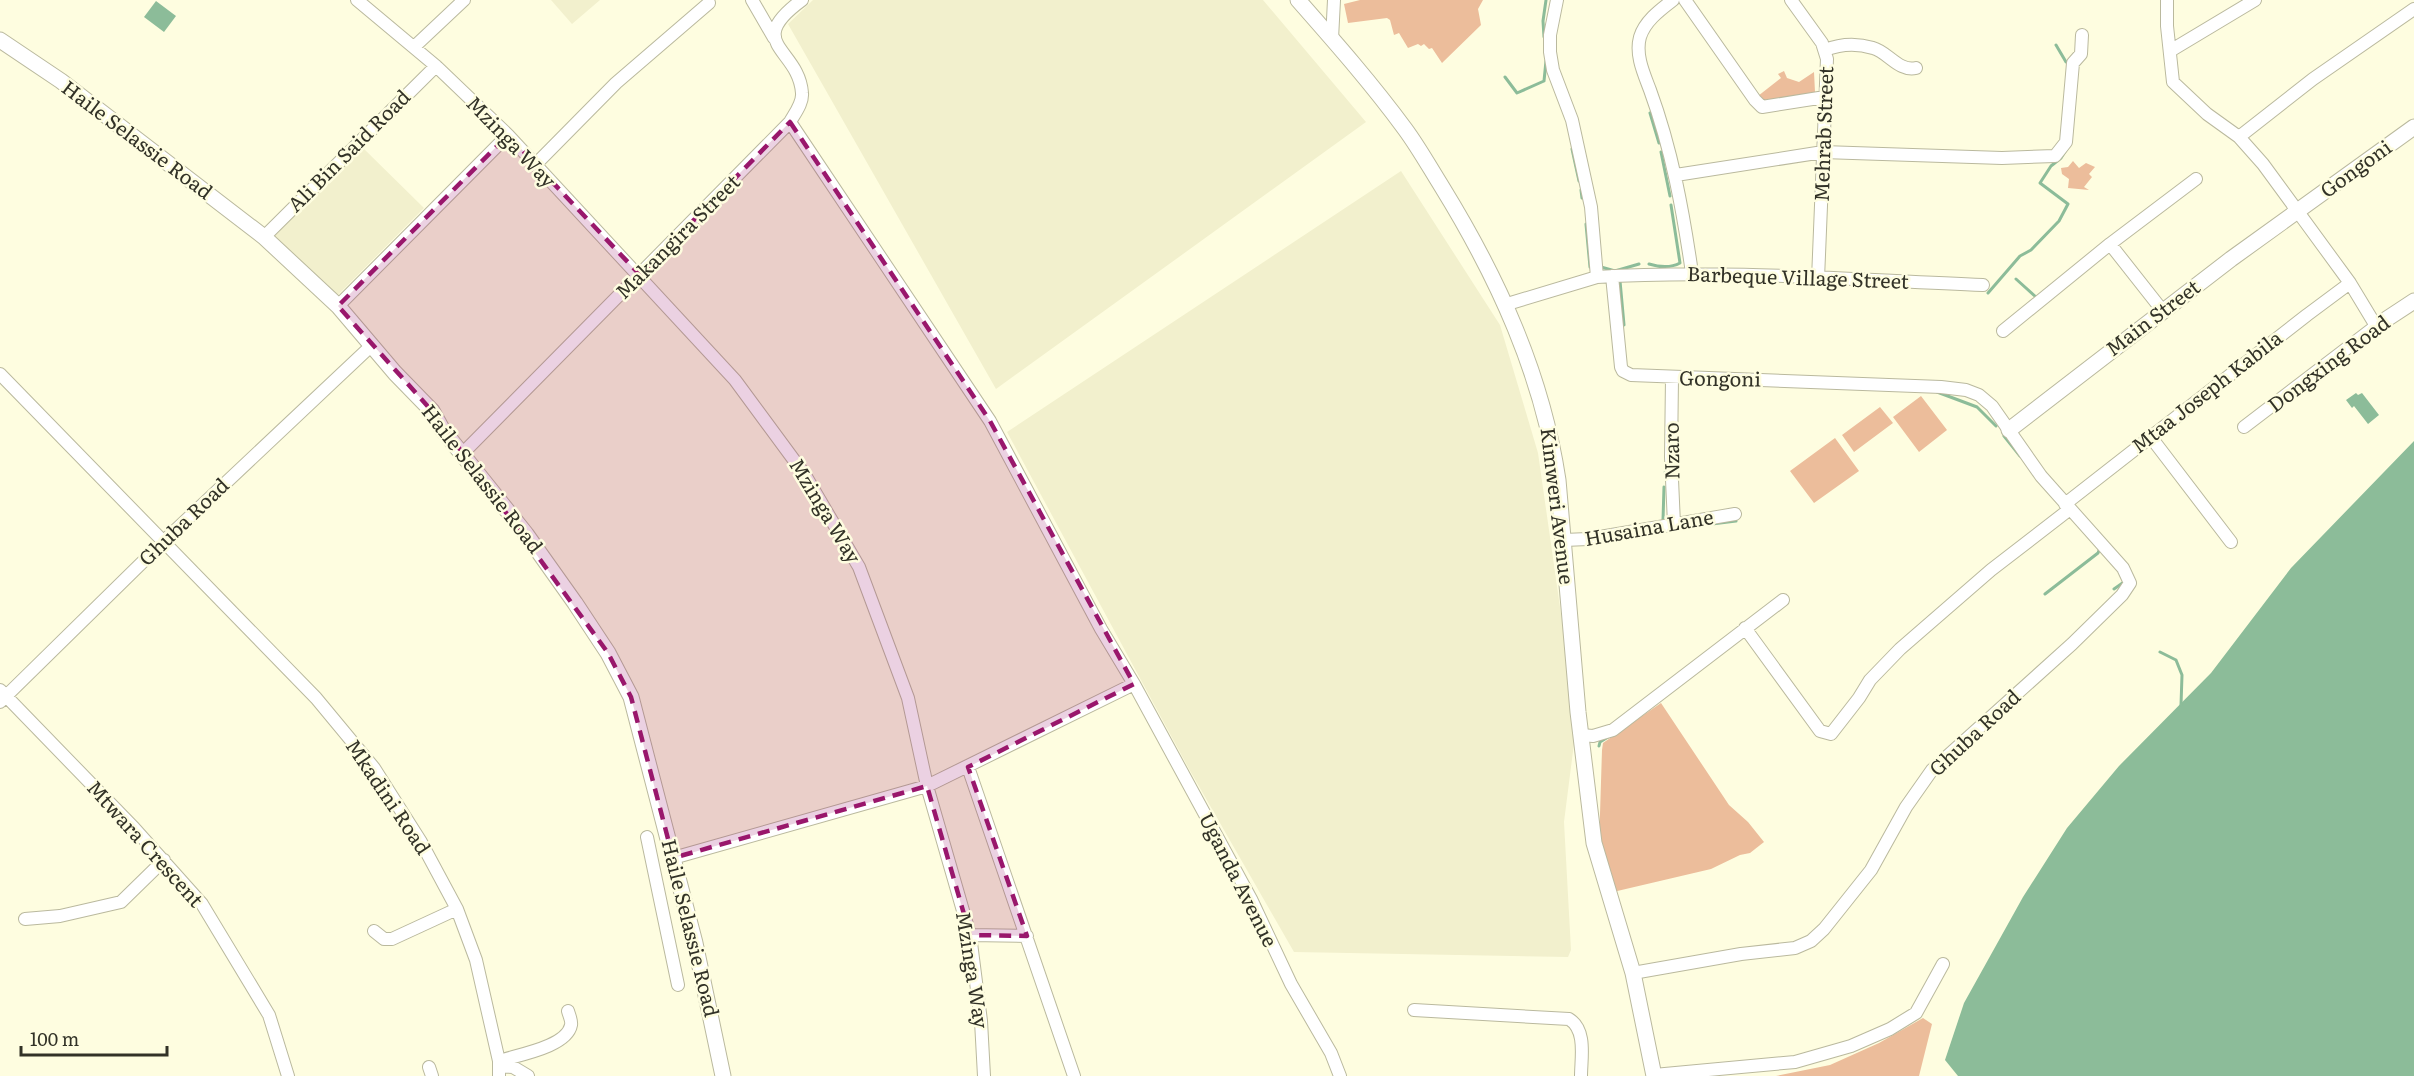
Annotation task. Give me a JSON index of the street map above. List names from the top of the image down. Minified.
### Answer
{"streets":{"street":["Mehrab Street","Haile Selassie Road","Mzinga Way","Ali Bin Said Road","Gongoni","Makangira Street","Barbeque Village Street","Main Street","Dongxing Road","Mtaa Joseph Kabila","Nzaro","Kimweri Avenue","Ghuba Road","Husaina Lane","Mkadini Road","Mtwara Crescent","Uganda Avenue"]},"crossings":[["Mehrab Street","Barbeque Village Street"],["Haile Selassie Road","Ali Bin Said Road"],["Haile Selassie Road","Makangira Street"],["Haile Selassie Road","Ghuba Road"],["Mzinga Way","Ali Bin Said Road"],["Mzinga Way","Makangira Street"],["Gongoni","Barbeque Village Street"],["Gongoni","Main Street"],["Gongoni","Nzaro"],["Gongoni","Ghuba Road"],["Makangira Street","Uganda Avenue"],["Main Street","Ghuba Road"],["Mtaa Joseph Kabila","Ghuba Road"],["Nzaro","Husaina Lane"],["Kimweri Avenue","Ghuba Road"],["Kimweri Avenue","Husaina Lane"],["Ghuba Road","Mkadini Road"],["Ghuba Road","Mtwara Crescent"]],"scale_bar":"100 m"}
